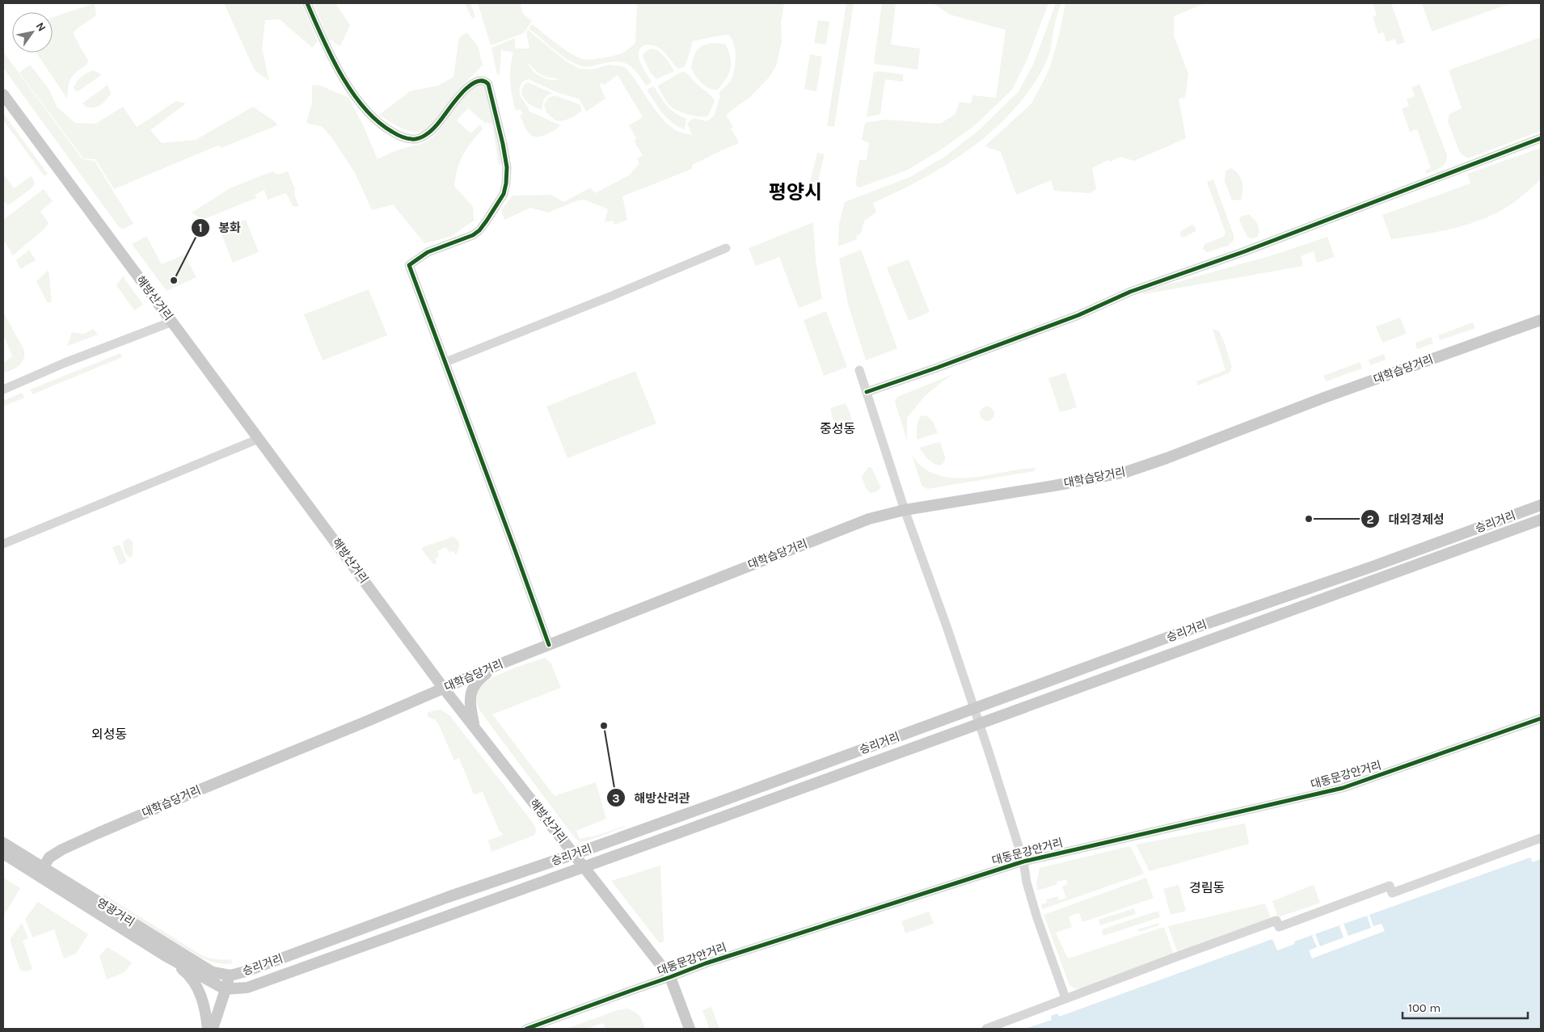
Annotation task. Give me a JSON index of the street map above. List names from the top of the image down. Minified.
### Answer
{"streets":{"main road":["해방산거리","대학습당거리","승리거리","영광거리"],"street":["대동문강안거리"]},"crossings":[["해방산거리","대학습당거리"],["해방산거리","승리거리"],["해방산거리","대동문강안거리"],["대학습당거리","영광거리"],["승리거리","영광거리"]],"districts":["평양시","중성동","외성동","경림동"],"places":["봉화","대외경제성","해방산려관"],"scale_bar":"100 m","north":"top right"}
